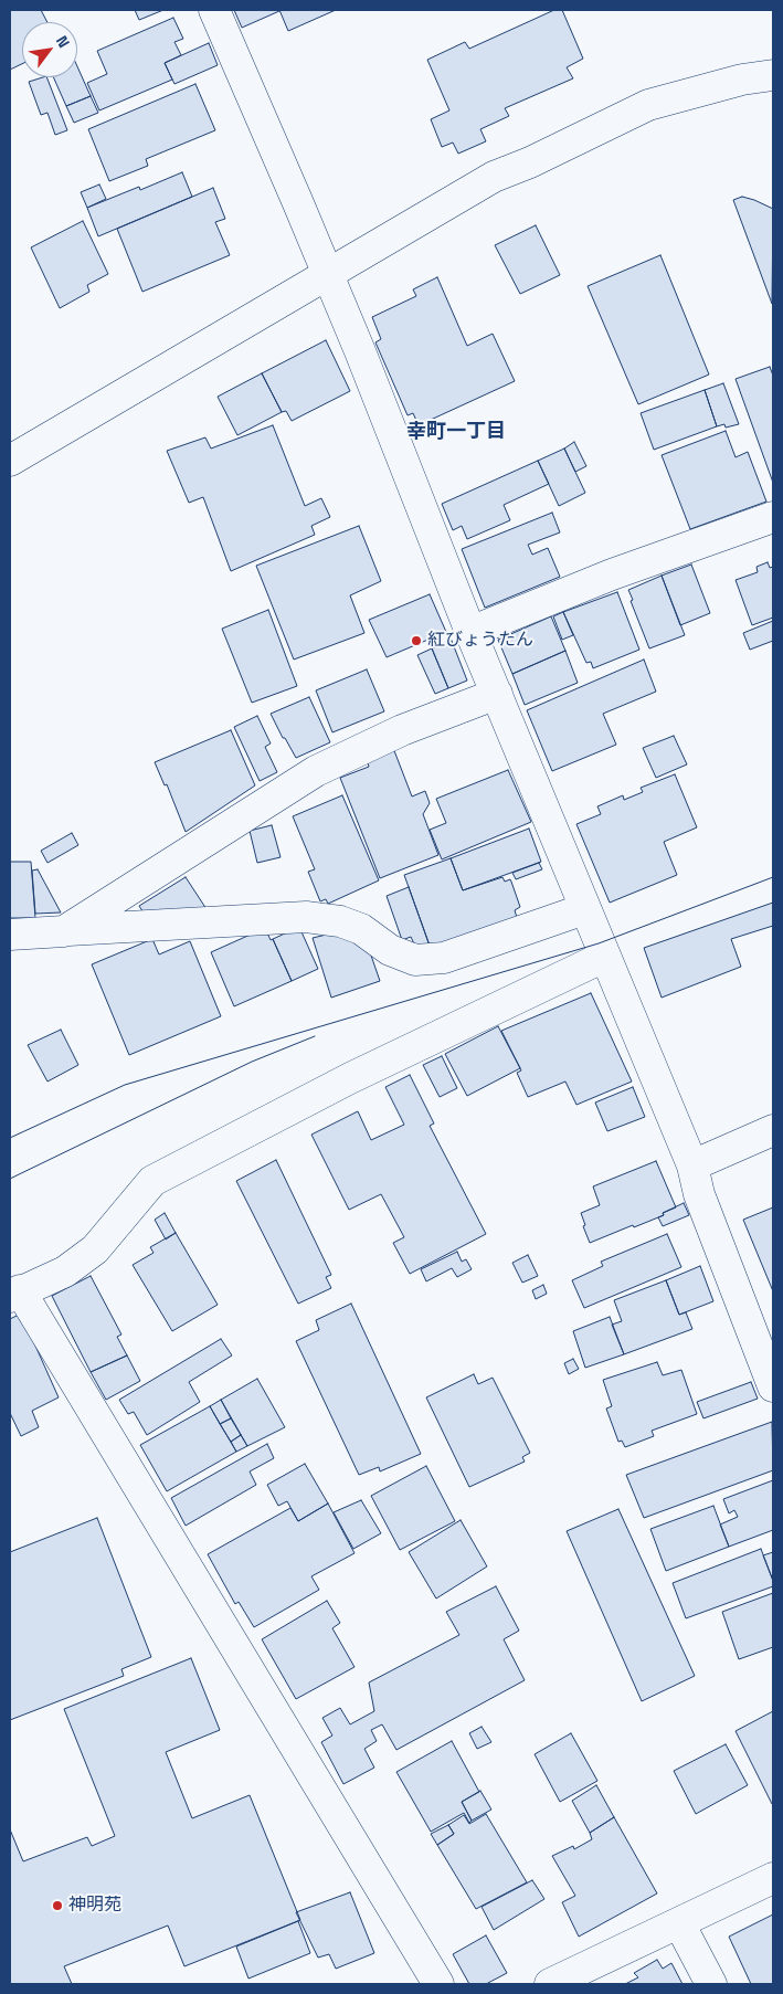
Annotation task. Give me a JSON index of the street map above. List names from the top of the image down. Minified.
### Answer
{"districts":["幸町一丁目"],"places":["紅びょうたん","神明苑"],"north":"top right"}
